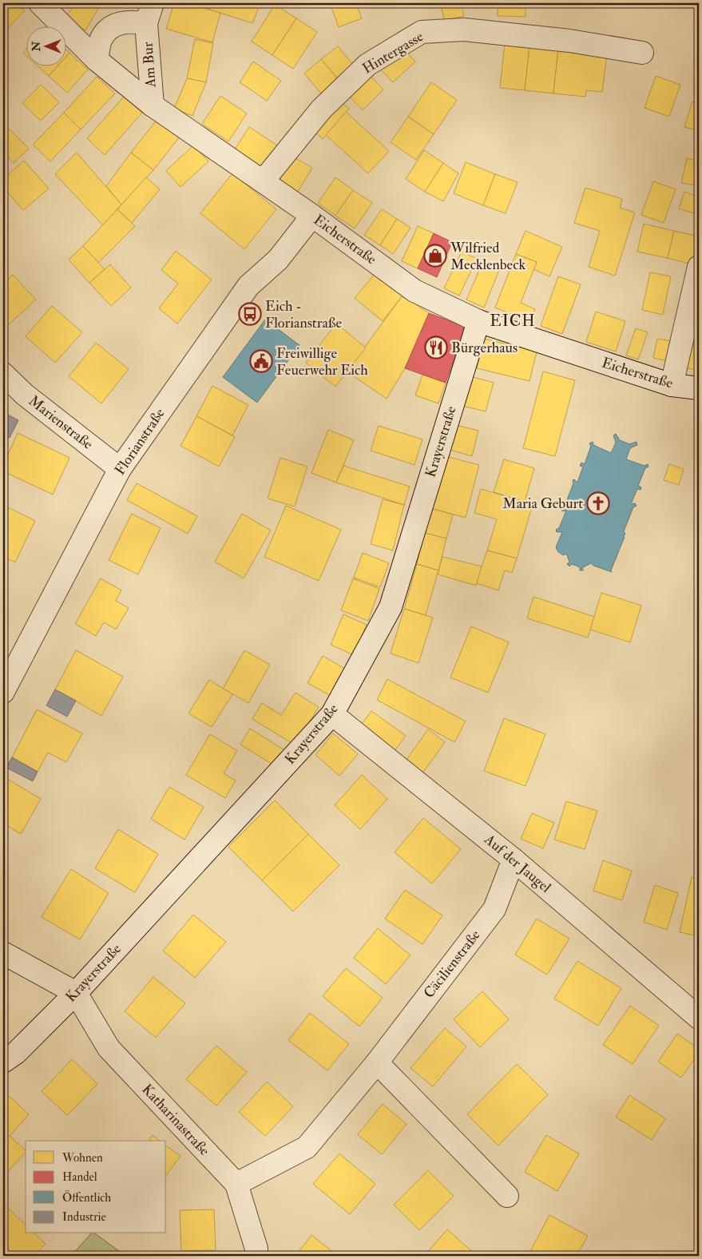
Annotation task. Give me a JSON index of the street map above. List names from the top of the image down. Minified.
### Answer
{"streets":{"street":["Hintergasse","Am Bur","Eicherstraße","Marienstraße","Florianstraße","Krayerstraße","Auf der Jaugel","Cäcilienstraße","Katharinastraße"]},"crossings":[["Hintergasse","Eicherstraße"],["Am Bur","Eicherstraße"],["Eicherstraße","Florianstraße"],["Eicherstraße","Krayerstraße"],["Marienstraße","Florianstraße"],["Krayerstraße","Auf der Jaugel"],["Krayerstraße","Katharinastraße"],["Auf der Jaugel","Cäcilienstraße"],["Cäcilienstraße","Katharinastraße"]],"districts":["EICH"],"places":{"shop":["Wilfried Mecklenbeck"],"bus stop":["Eich - Florianstraße"],"restaurant":["Bürgerhaus"],"public building":["Freiwillige Feuerwehr Eich"],"church":["Maria Geburt"]},"legend":["Wohnen","Handel","Öffentlich","Industrie"],"north":"left"}
